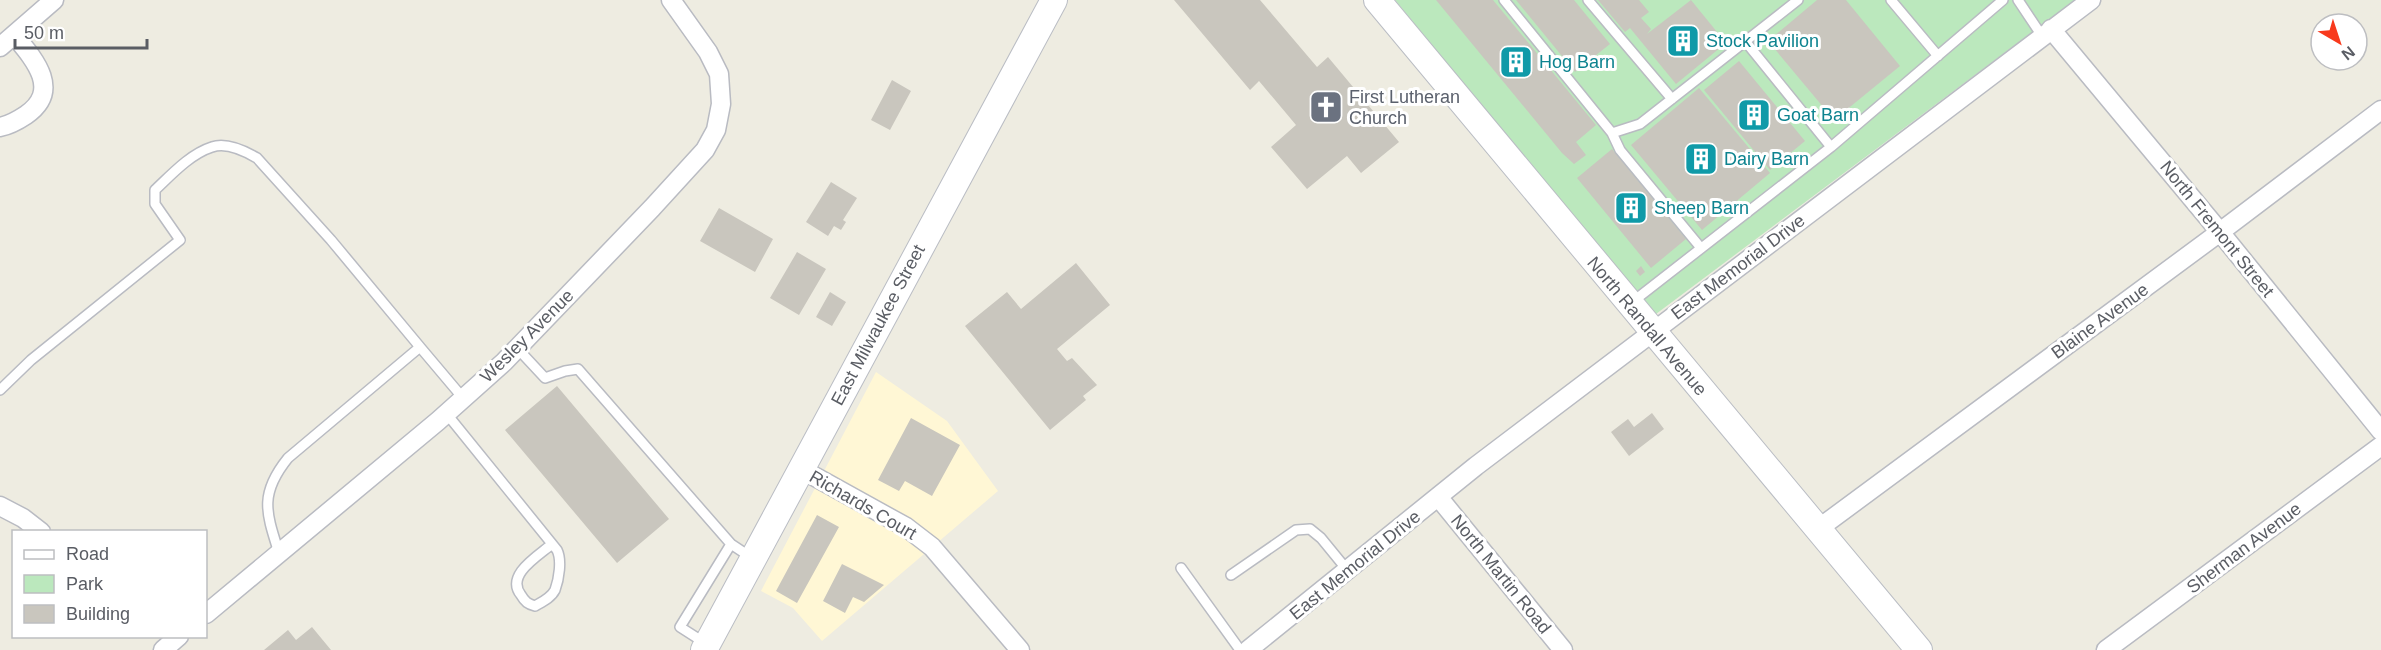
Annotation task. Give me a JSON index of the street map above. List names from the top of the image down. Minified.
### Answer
{"streets":{"street":["North Fremont Street","East Memorial Drive","Blaine Avenue","East Milwaukee Street","North Randall Avenue","Wesley Avenue","Richards Court","Sherman Avenue","North Martin Road"]},"crossings":[["North Fremont Street","East Memorial Drive"],["North Fremont Street","Blaine Avenue"],["East Memorial Drive","North Randall Avenue"],["East Memorial Drive","North Martin Road"],["Blaine Avenue","North Randall Avenue"],["East Milwaukee Street","Richards Court"]],"places":{"building":["Stock Pavilion","Hog Barn","Goat Barn","Dairy Barn","Sheep Barn"],"church":["First Lutheran Church"]},"legend":["Road","Park","Building"],"scale_bar":"50 m","north":"bottom right"}
